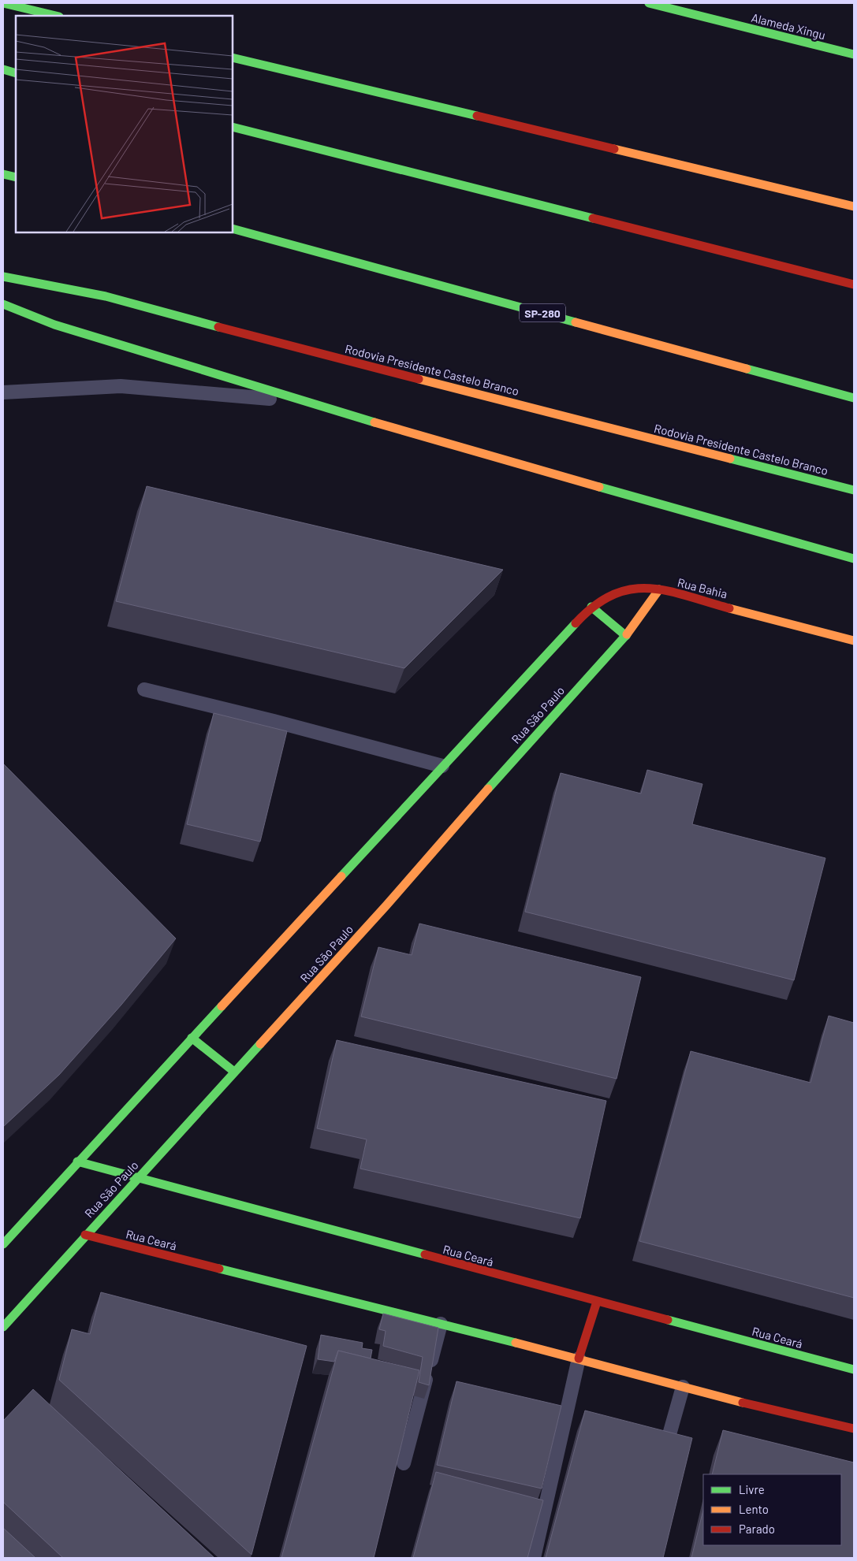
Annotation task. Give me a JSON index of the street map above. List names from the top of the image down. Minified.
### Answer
{"streets":{"main road":["Alameda Xingu","SP-280","Rodovia Presidente Castelo Branco","Rua Bahia","Rua São Paulo","Rua Ceará"]},"crossings":[["Rua Bahia","Rua São Paulo"],["Rua São Paulo","Rua Ceará"]],"legend":["Livre","Lento","Parado"]}
